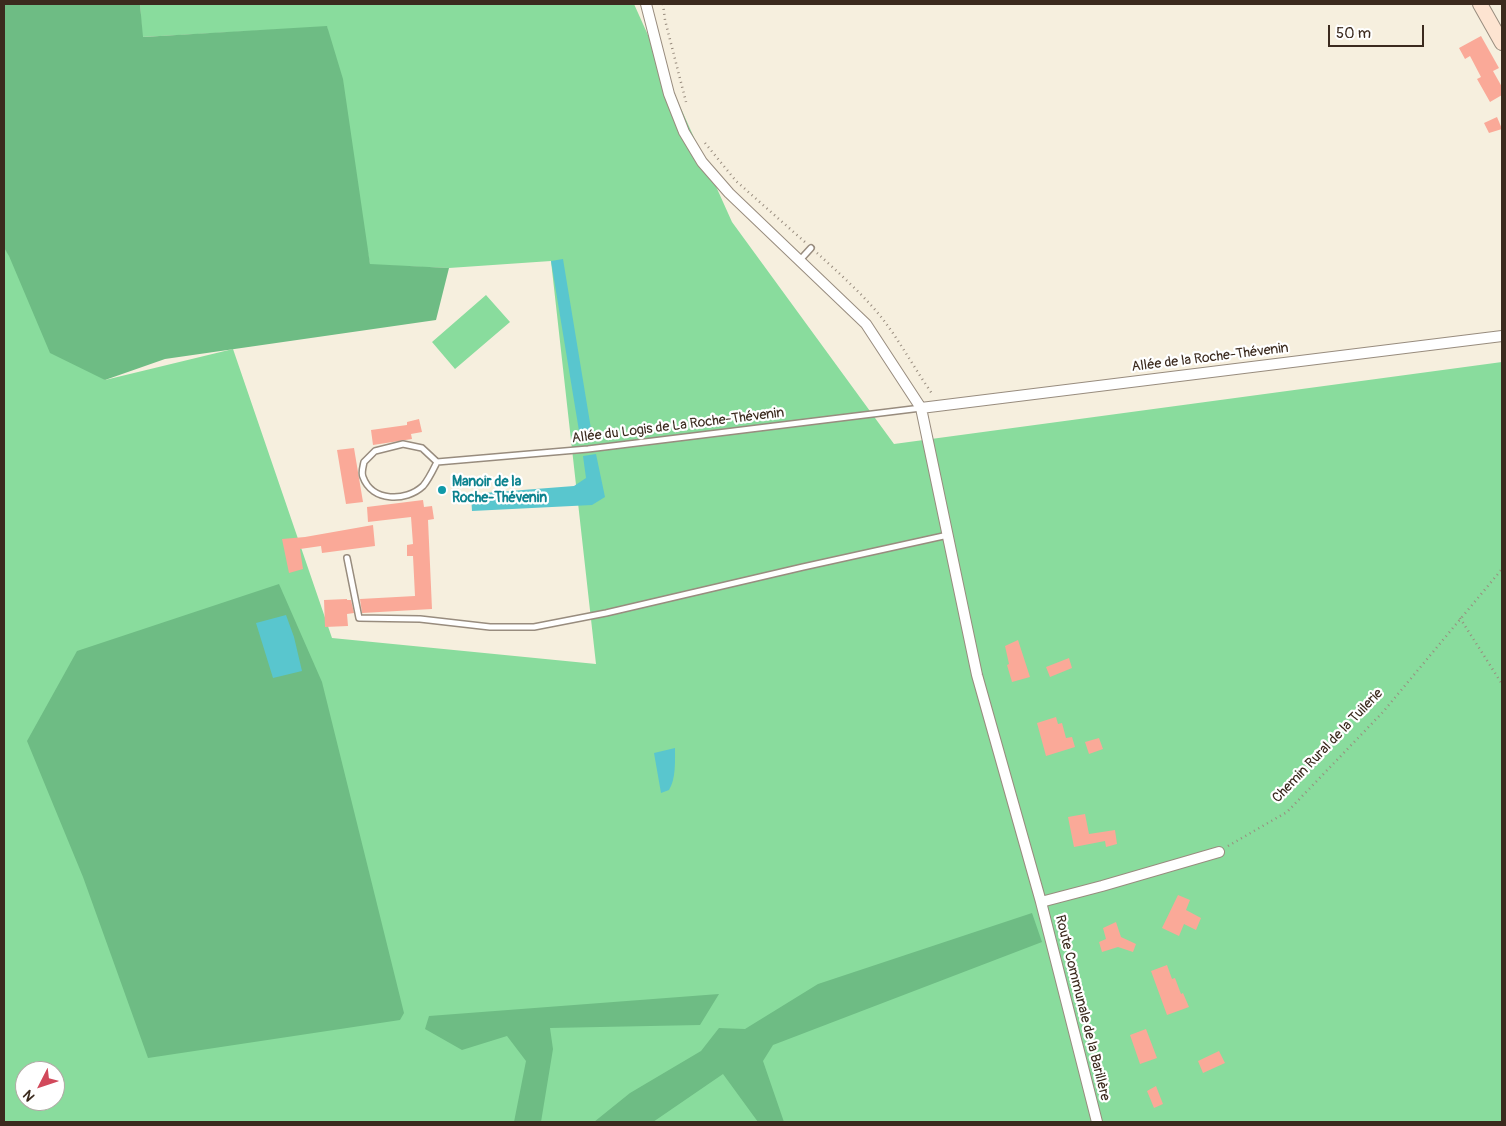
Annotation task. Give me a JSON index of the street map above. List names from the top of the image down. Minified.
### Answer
{"streets":{"street":["Allée de la Roche-Thévenin","Route Communale de la Barillère"],"lane":["Allée du Logis de La Roche-Thévenin"],"path":["Chemin Rural de la Tuilerie"]},"crossings":[["Allée de la Roche-Thévenin","Allée du Logis de La Roche-Thévenin"],["Allée de la Roche-Thévenin","Route Communale de la Barillère"],["Allée du Logis de La Roche-Thévenin","Route Communale de la Barillère"]],"places":["Manoir de la Roche-Thévenin"],"scale_bar":"50 m","north":"bottom left"}
